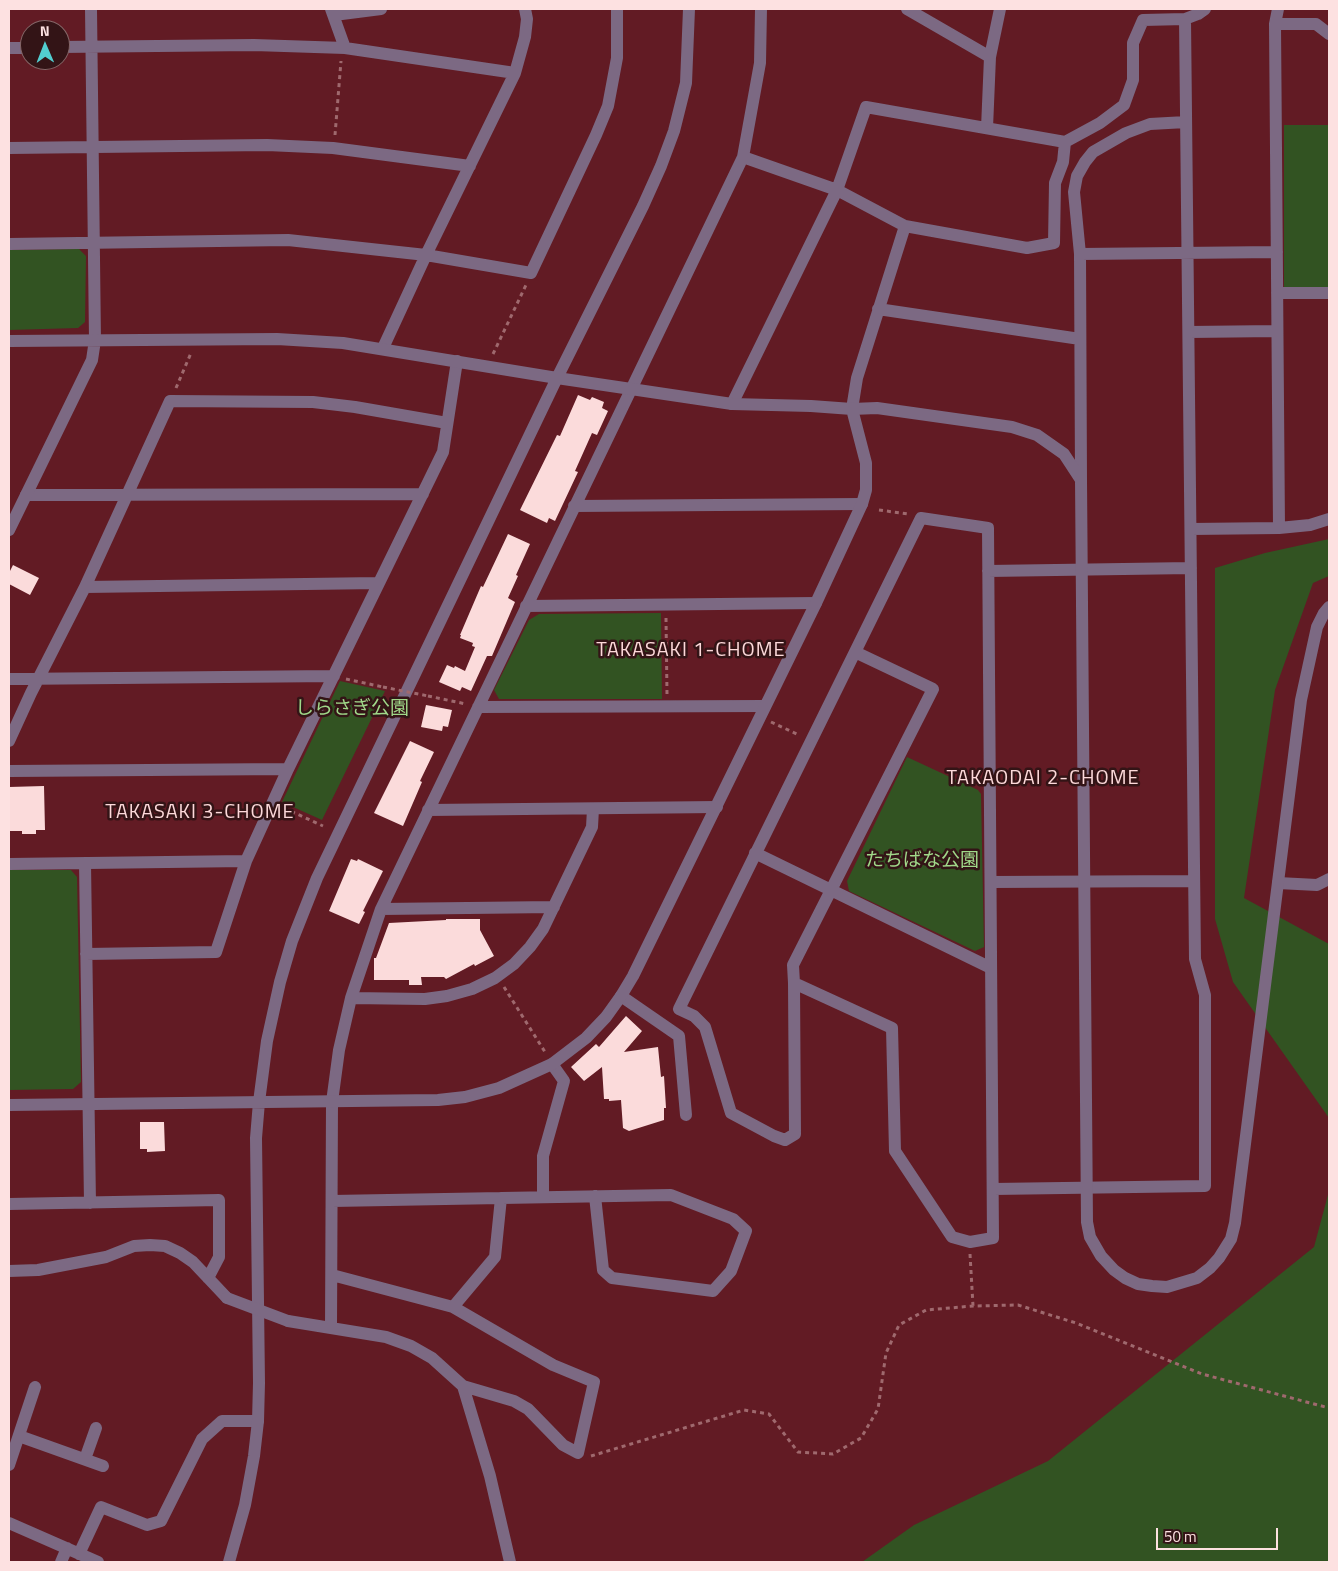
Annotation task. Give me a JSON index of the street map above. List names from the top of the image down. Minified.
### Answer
{"districts":["TAKASAKI 1-CHOME","TAKAODAI 2-CHOME","TAKASAKI 3-CHOME"],"parks":["しらさぎ公園","たちばな公園"],"scale_bar":"50 m","north":"top"}
